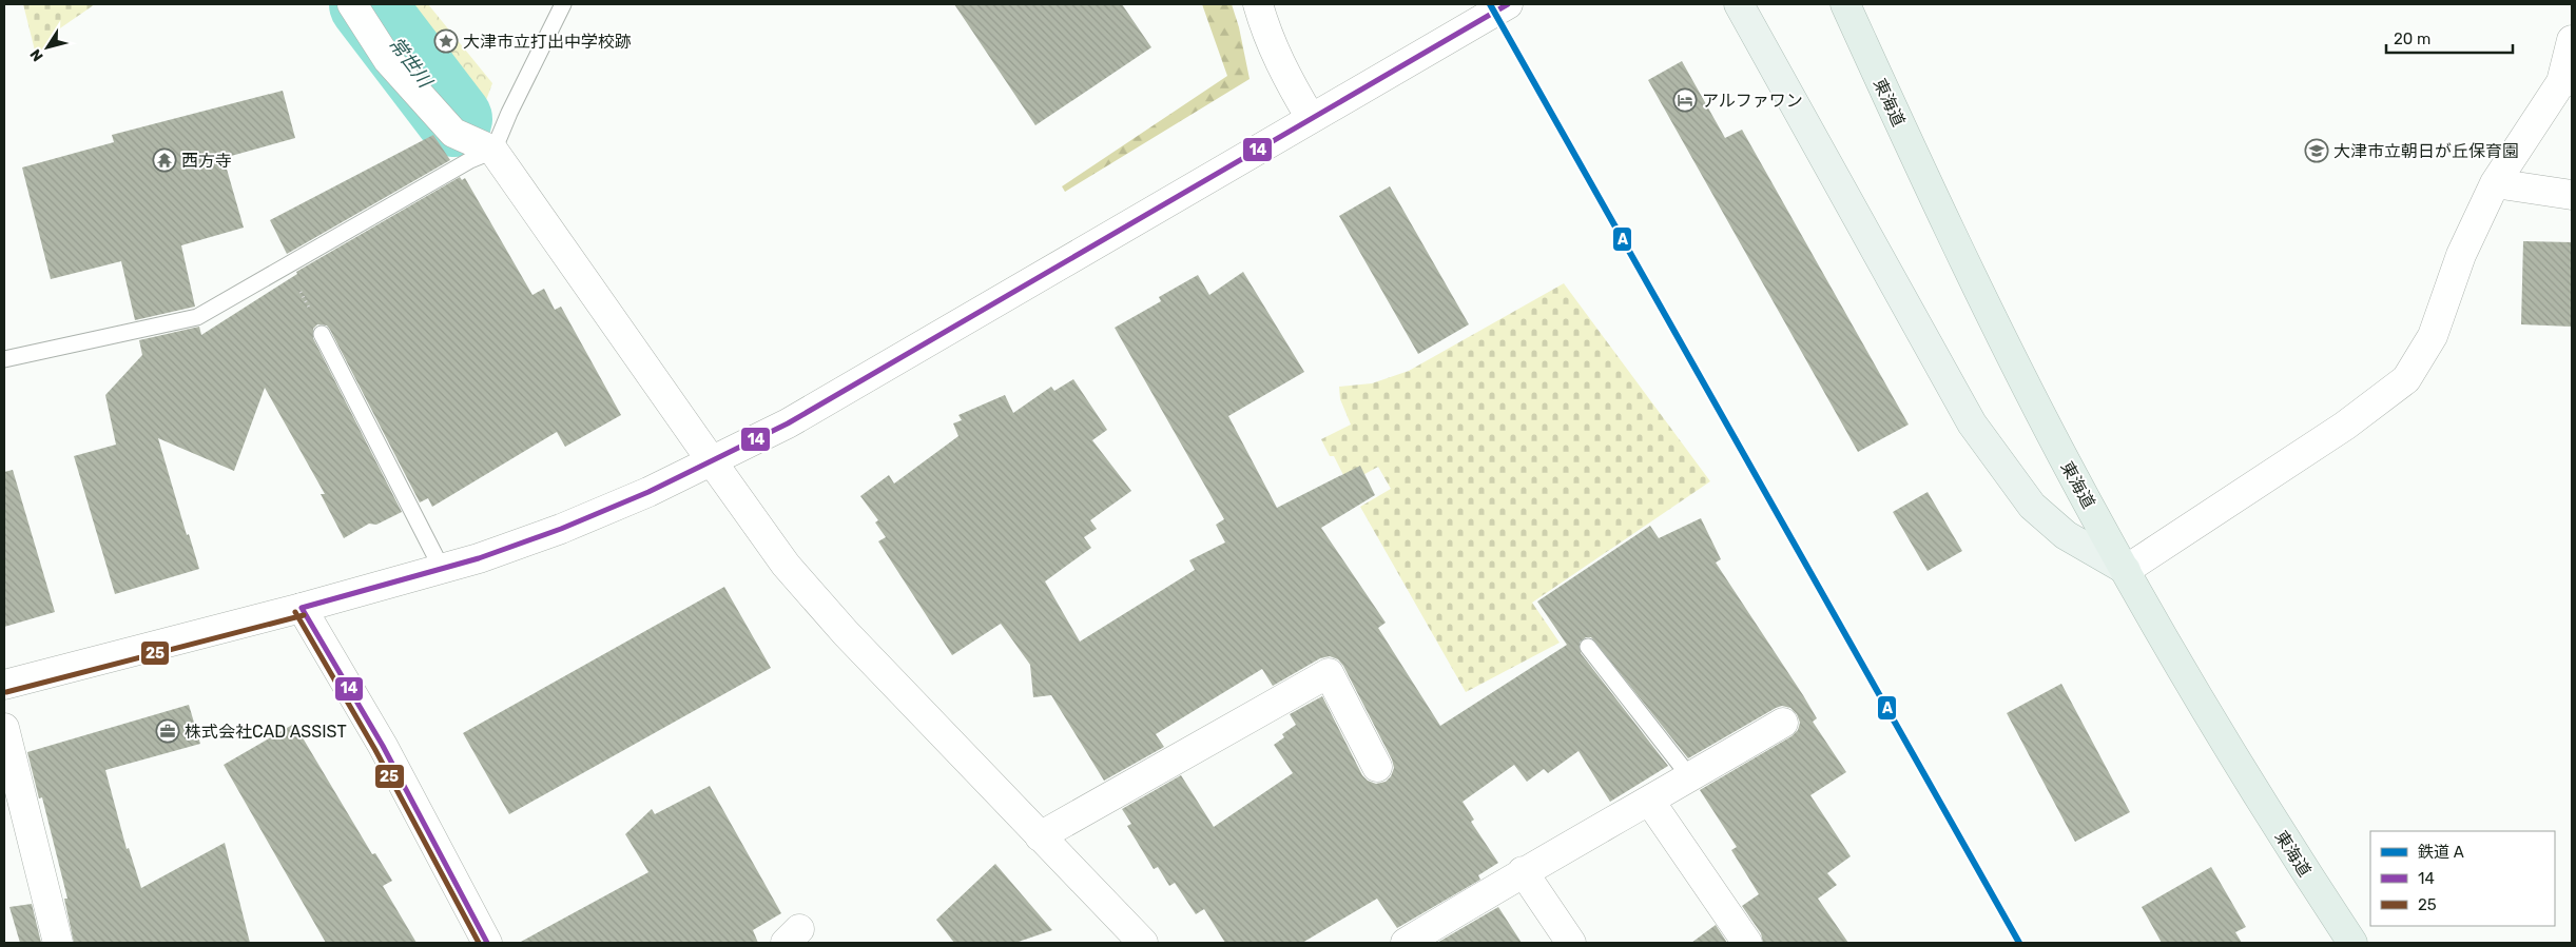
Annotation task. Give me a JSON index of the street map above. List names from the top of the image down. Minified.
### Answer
{"streets":{"highway":["東海道"]},"water":["常世川"],"places":{"place":["大津市立打出中学校跡"],"hotel":["アルファワン"],"school or university":["大津市立朝日が丘保育園"],"temple":["西方寺"],"office":["株式会社CAD ASSIST"]},"lines":["rail line A","transit line 14","transit line 25"],"legend":["鉄道 A","14","25"],"scale_bar":"20 m","north":"bottom left"}
